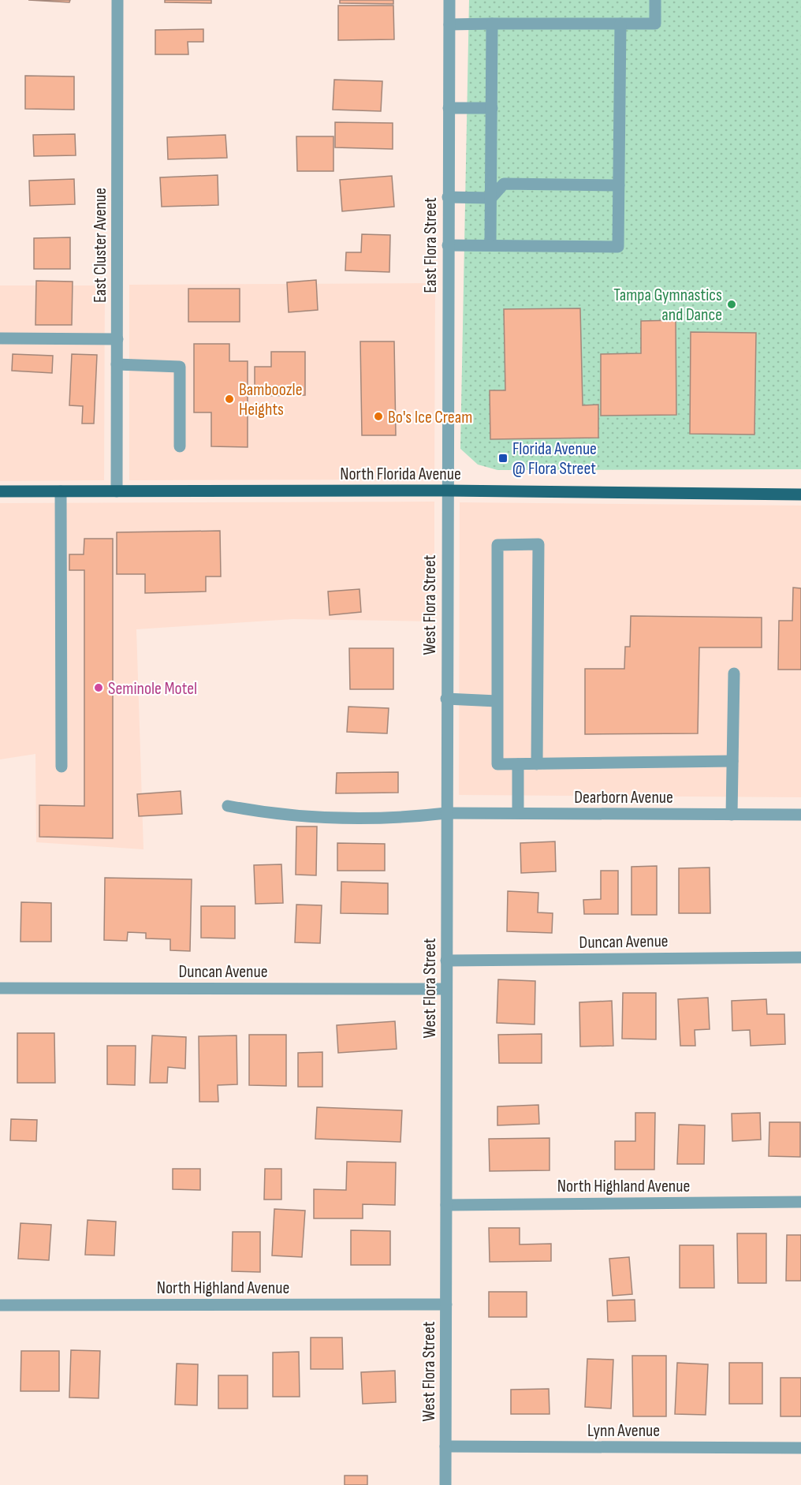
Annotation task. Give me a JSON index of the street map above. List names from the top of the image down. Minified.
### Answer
{"streets":{"main road":["North Florida Avenue"],"street":["East Cluster Avenue","East Flora Street","West Flora Street","Dearborn Avenue","Duncan Avenue","North Highland Avenue","Lynn Avenue"]},"crossings":[["East Cluster Avenue","North Florida Avenue"],["East Flora Street","North Florida Avenue"],["East Flora Street","West Flora Street"],["North Florida Avenue","West Flora Street"],["West Flora Street","Dearborn Avenue"],["West Flora Street","Duncan Avenue"],["West Flora Street","North Highland Avenue"],["West Flora Street","Lynn Avenue"]],"places":{"other":["Tampa Gymnastics and Dance","Bamboozle Heights","Bo's Ice Cream","Seminole Motel"],"transit":["Florida Avenue @ Flora Street"]}}
